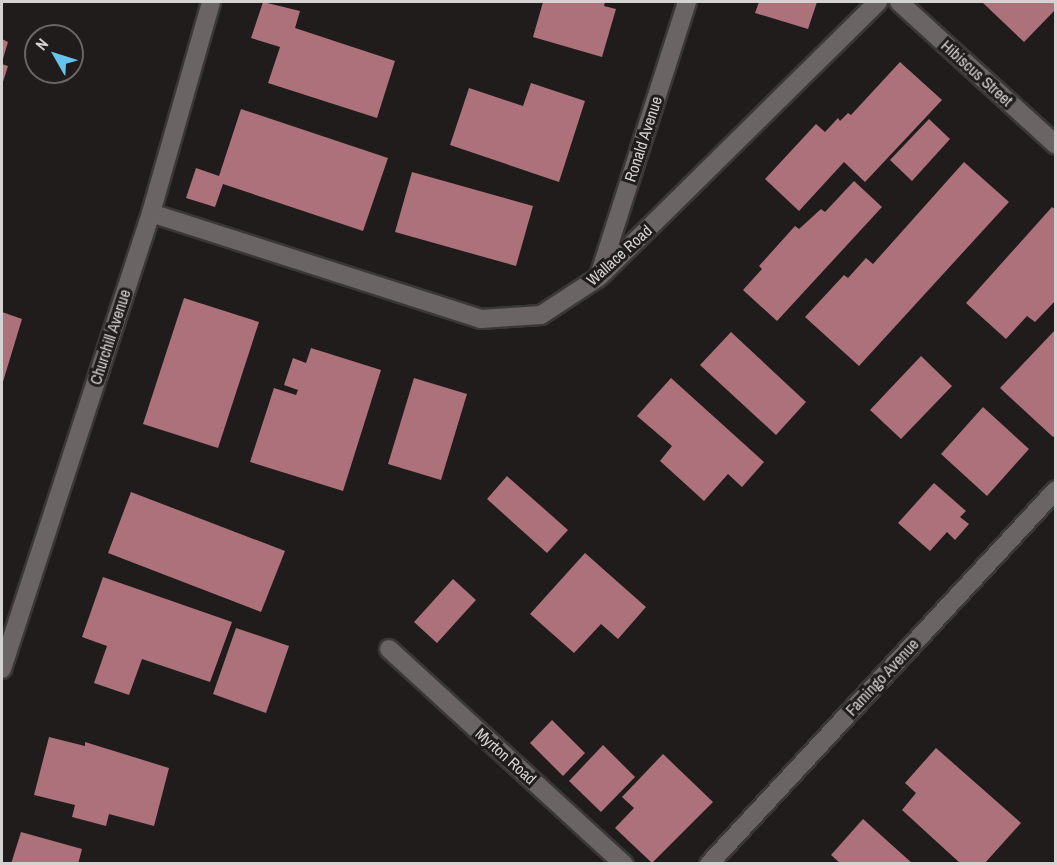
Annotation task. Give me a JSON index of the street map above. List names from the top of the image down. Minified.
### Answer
{"streets":{"street":["Hibiscus Street","Ronald Avenue","Wallace Road","Churchill Avenue","Famingo Avenue","Myrton Road"]},"crossings":[["Ronald Avenue","Wallace Road"],["Wallace Road","Churchill Avenue"]],"north":"top left"}
